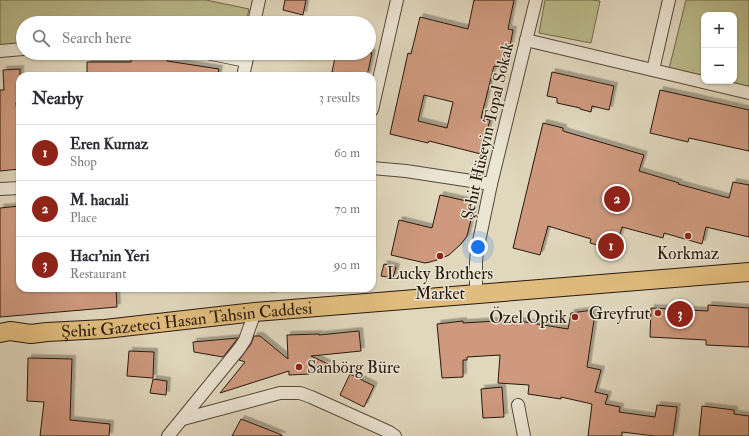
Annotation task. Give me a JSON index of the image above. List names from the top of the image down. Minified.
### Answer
{"streets":{"main road":["Şehit Gazeteci Hasan Tahsin Caddesi"],"street":["Şehit Hüseyin Topal Sokak"]},"crossings":[["Şehit Hüseyin Topal Sokak","Şehit Gazeteci Hasan Tahsin Caddesi"]],"places":["Korkmaz","Lucky Brothers Market","Greyfrut","Özel Optik","Sanbörg Büre"],"page":{"map_buttons":["+","−"],"search":"Search here","heading":["Nearby","3 results"],"list":[{"mark":"1","name":"Eren Kurnaz","note":"Shop","value":"60 m"},{"mark":"2","name":"M. hacıali","note":"Place","value":"70 m"},{"mark":"3","name":"Hacı'nin Yeri","note":"Restaurant","value":"90 m"}],"pins":["2","1","3"]}}
